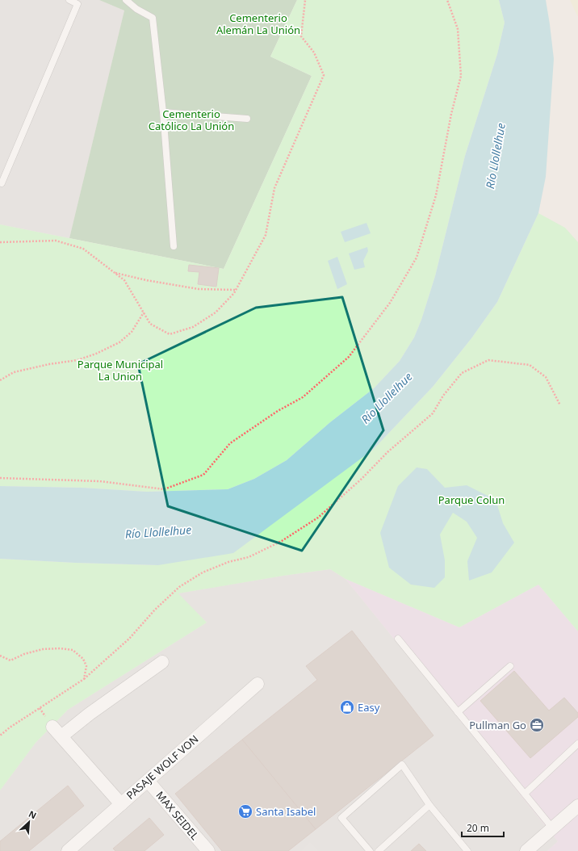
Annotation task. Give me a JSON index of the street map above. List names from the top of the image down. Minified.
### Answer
{"streets":{"street":["PASAJE WOLF VON","MAX SEIDEL"]},"crossings":[["PASAJE WOLF VON","MAX SEIDEL"]],"water":["Río Llollelhue"],"parks":["Cementerio Alemán La Unión","Cementerio Católico La Unión","Parque Municipal La Union","Parque Colun"],"places":{"shop":["Easy"],"office":["Pullman Go"],"supermarket":["Santa Isabel"]},"scale_bar":"20 m","north":"top right"}
